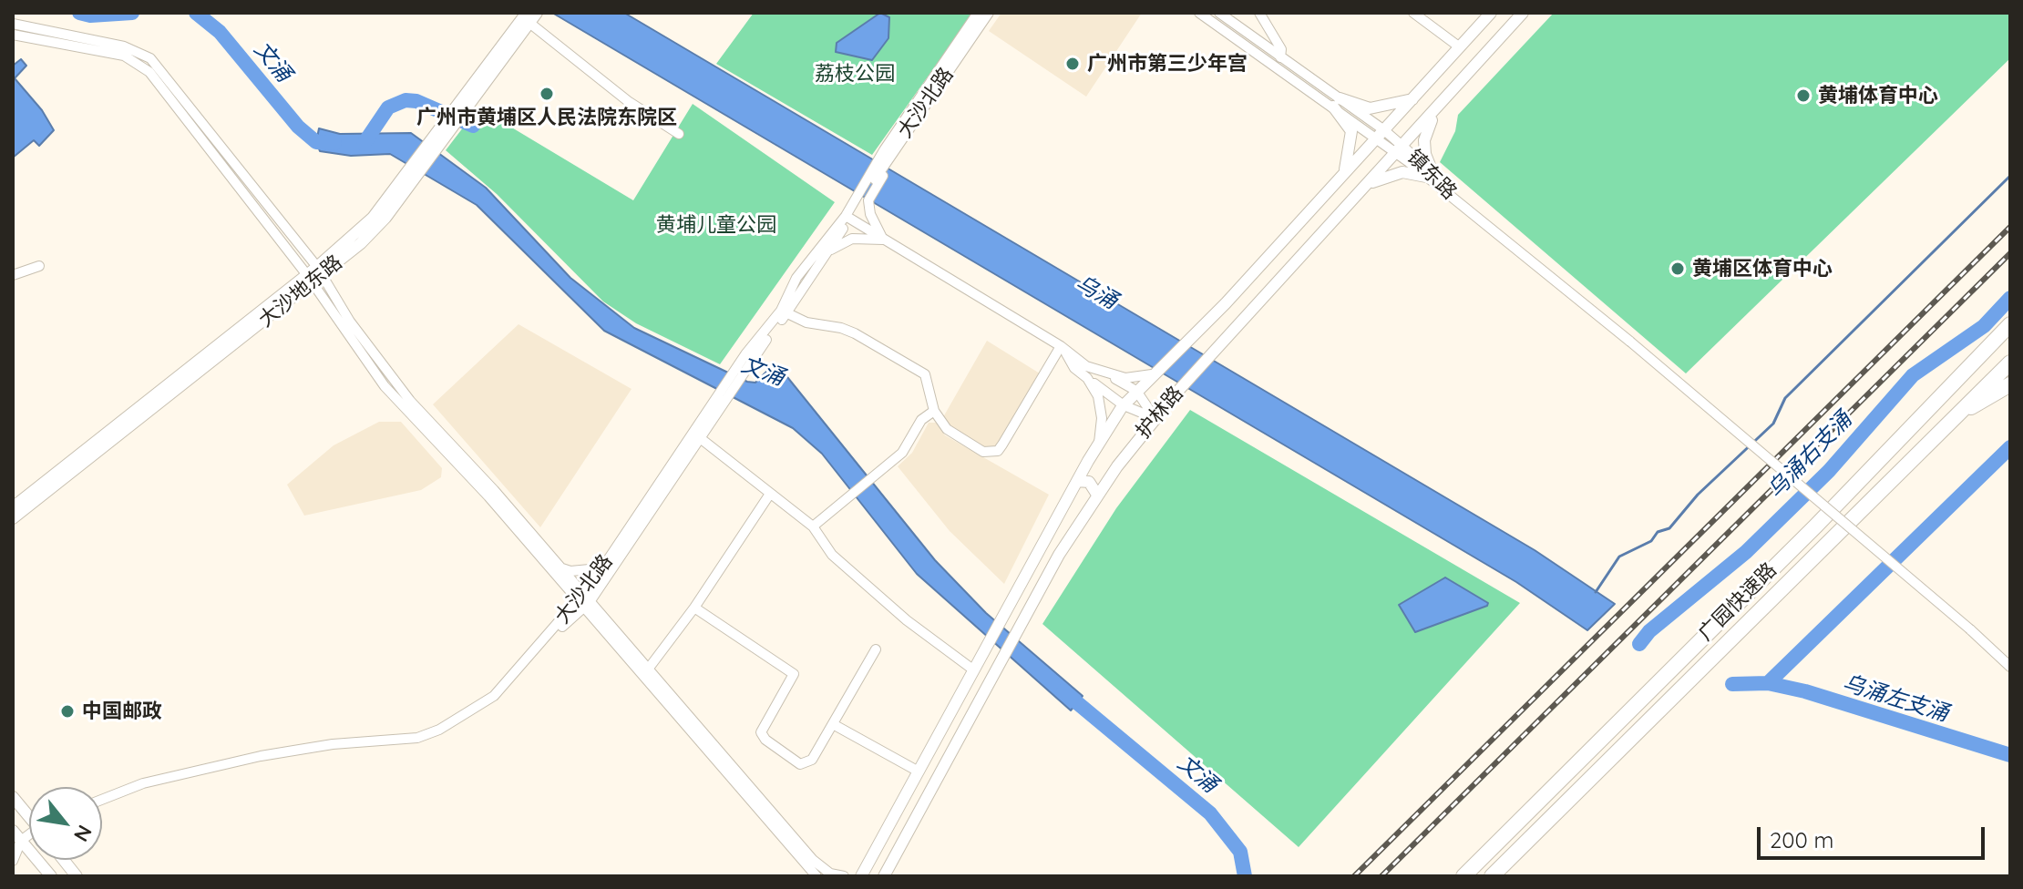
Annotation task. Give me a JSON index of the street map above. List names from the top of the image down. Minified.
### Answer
{"streets":{"highway":["广园快速路"],"main road":["大沙地东路","护林路"],"street":["大沙北路","镇东路"]},"crossings":[["镇东路","护林路"]],"water":["文涌","乌涌","乌涌右支涌","乌涌左支涌"],"parks":["荔枝公园","黄埔儿童公园"],"places":["广州市第三少年宫","广州市黄埔区人民法院东院区","黄埔体育中心","黄埔区体育中心","中国邮政"],"scale_bar":"200 m","north":"bottom right"}
